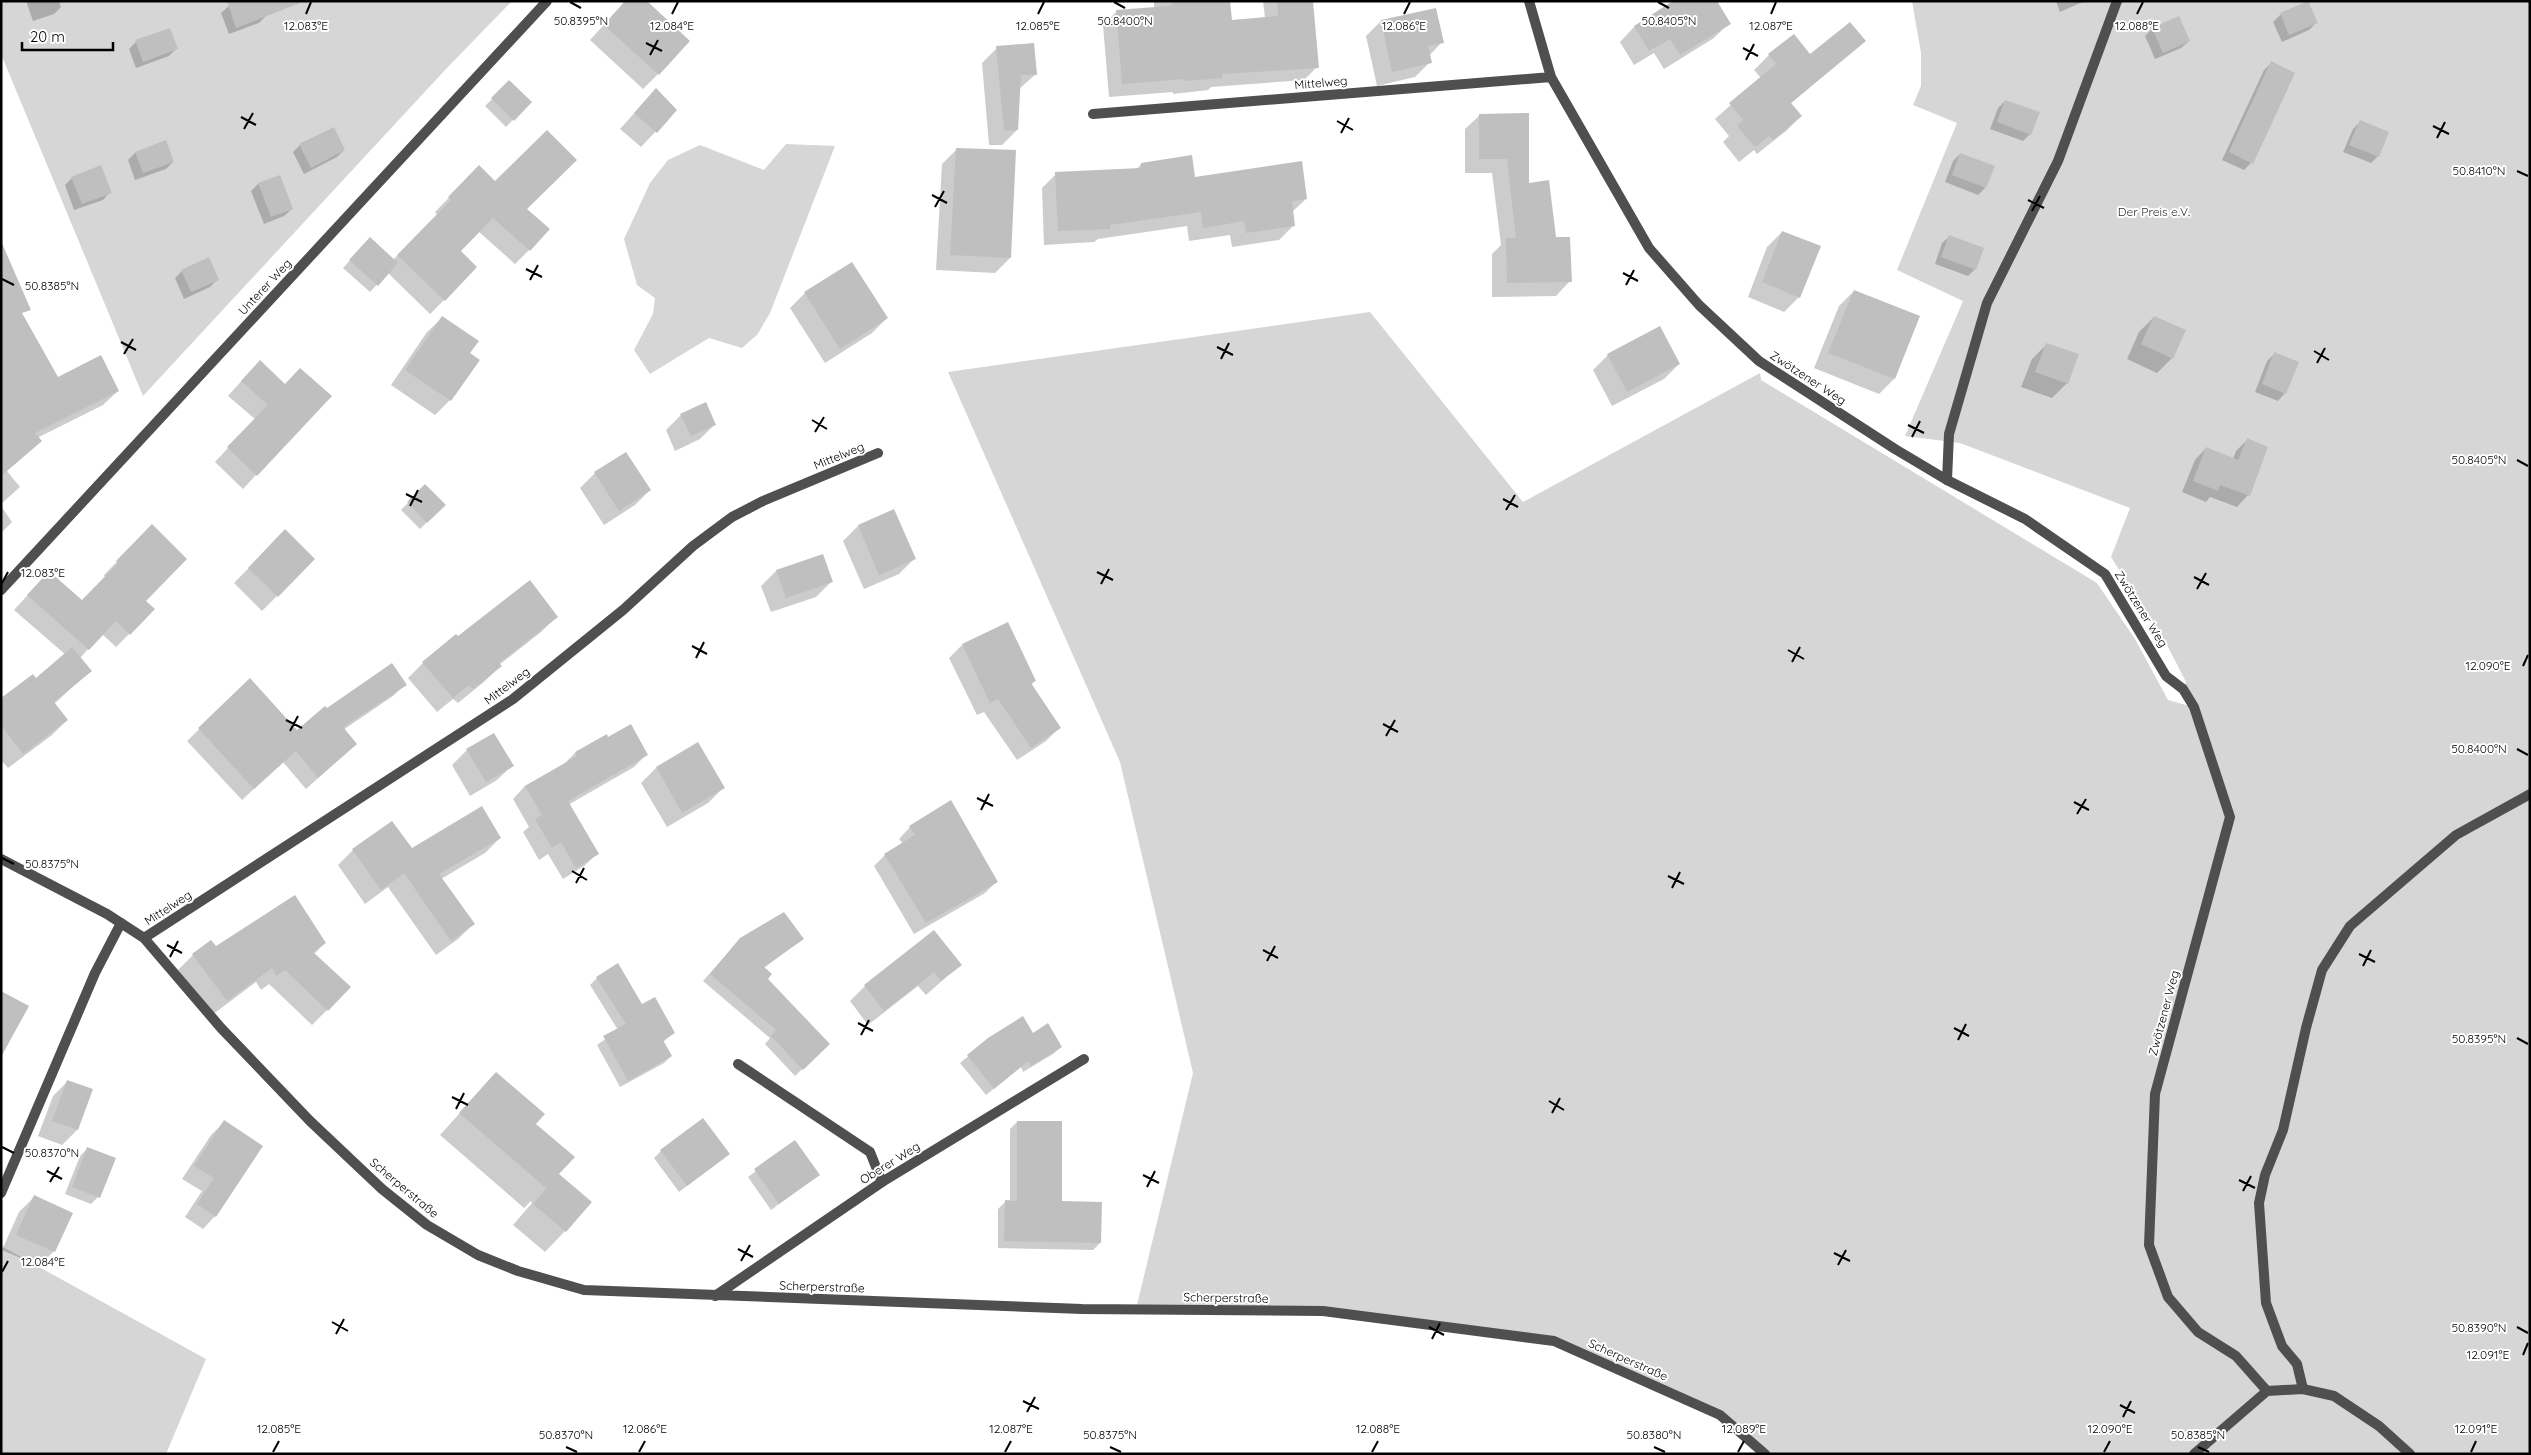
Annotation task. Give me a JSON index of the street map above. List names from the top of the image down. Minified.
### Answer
{"streets":{"street":["Mittelweg","Unterer Weg","Zwötzener Weg","Oberer Weg","Scherperstraße"]},"crossings":[["Mittelweg","Zwötzener Weg"],["Mittelweg","Scherperstraße"],["Oberer Weg","Scherperstraße"]],"parks":["Der Preis e.V."],"scale_bar":"20 m","coordinates":["50.8405°N","50.8395°N","50.8400°N","12.083°E","12.084°E","12.085°E","12.086°E","12.087°E","12.088°E","50.8410°N","50.8385°N","12.090°E","50.8375°N","50.8370°N","50.8390°N","12.091°E","12.089°E","50.8380°N"]}
